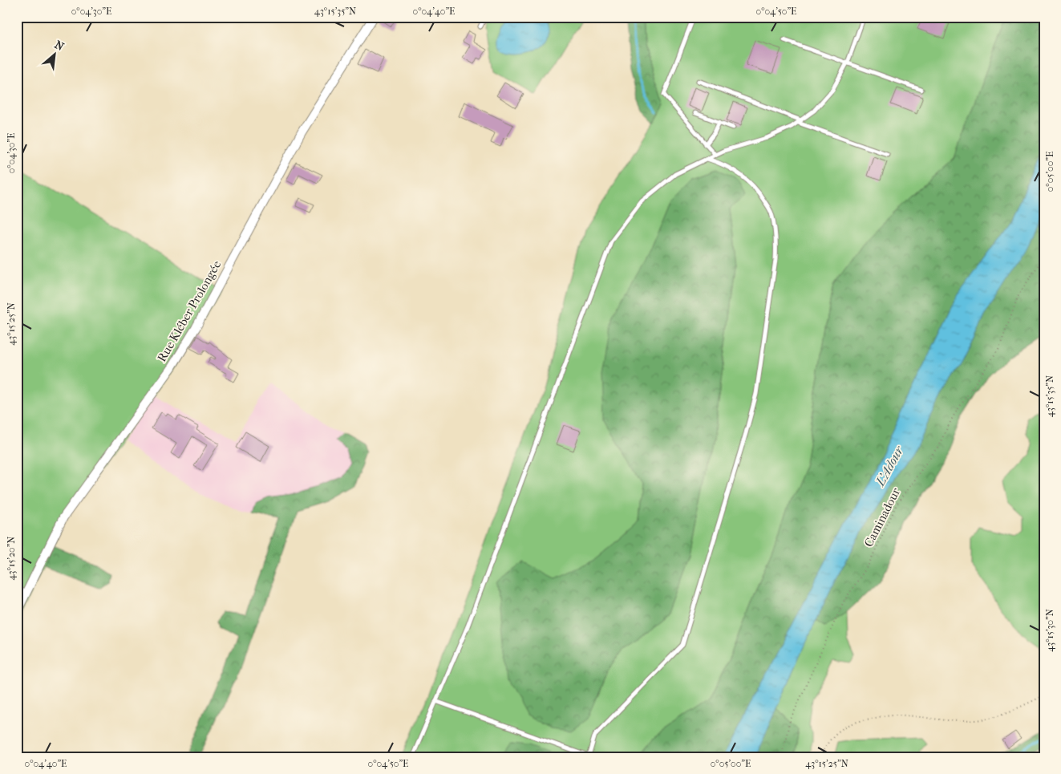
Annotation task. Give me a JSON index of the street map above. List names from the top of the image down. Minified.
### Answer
{"streets":{"street":["Rue Kléber Prolongée"],"path":["Caminadour"]},"water":["L'Adour"],"north":"top right","coordinates":["0°04'30\"E","43°15'35\"N","0°04'40\"E","0°04'50\"E","0°05'00\"E","43°15'25\"N","43°15'20\"N","43°15'30\"N"]}
